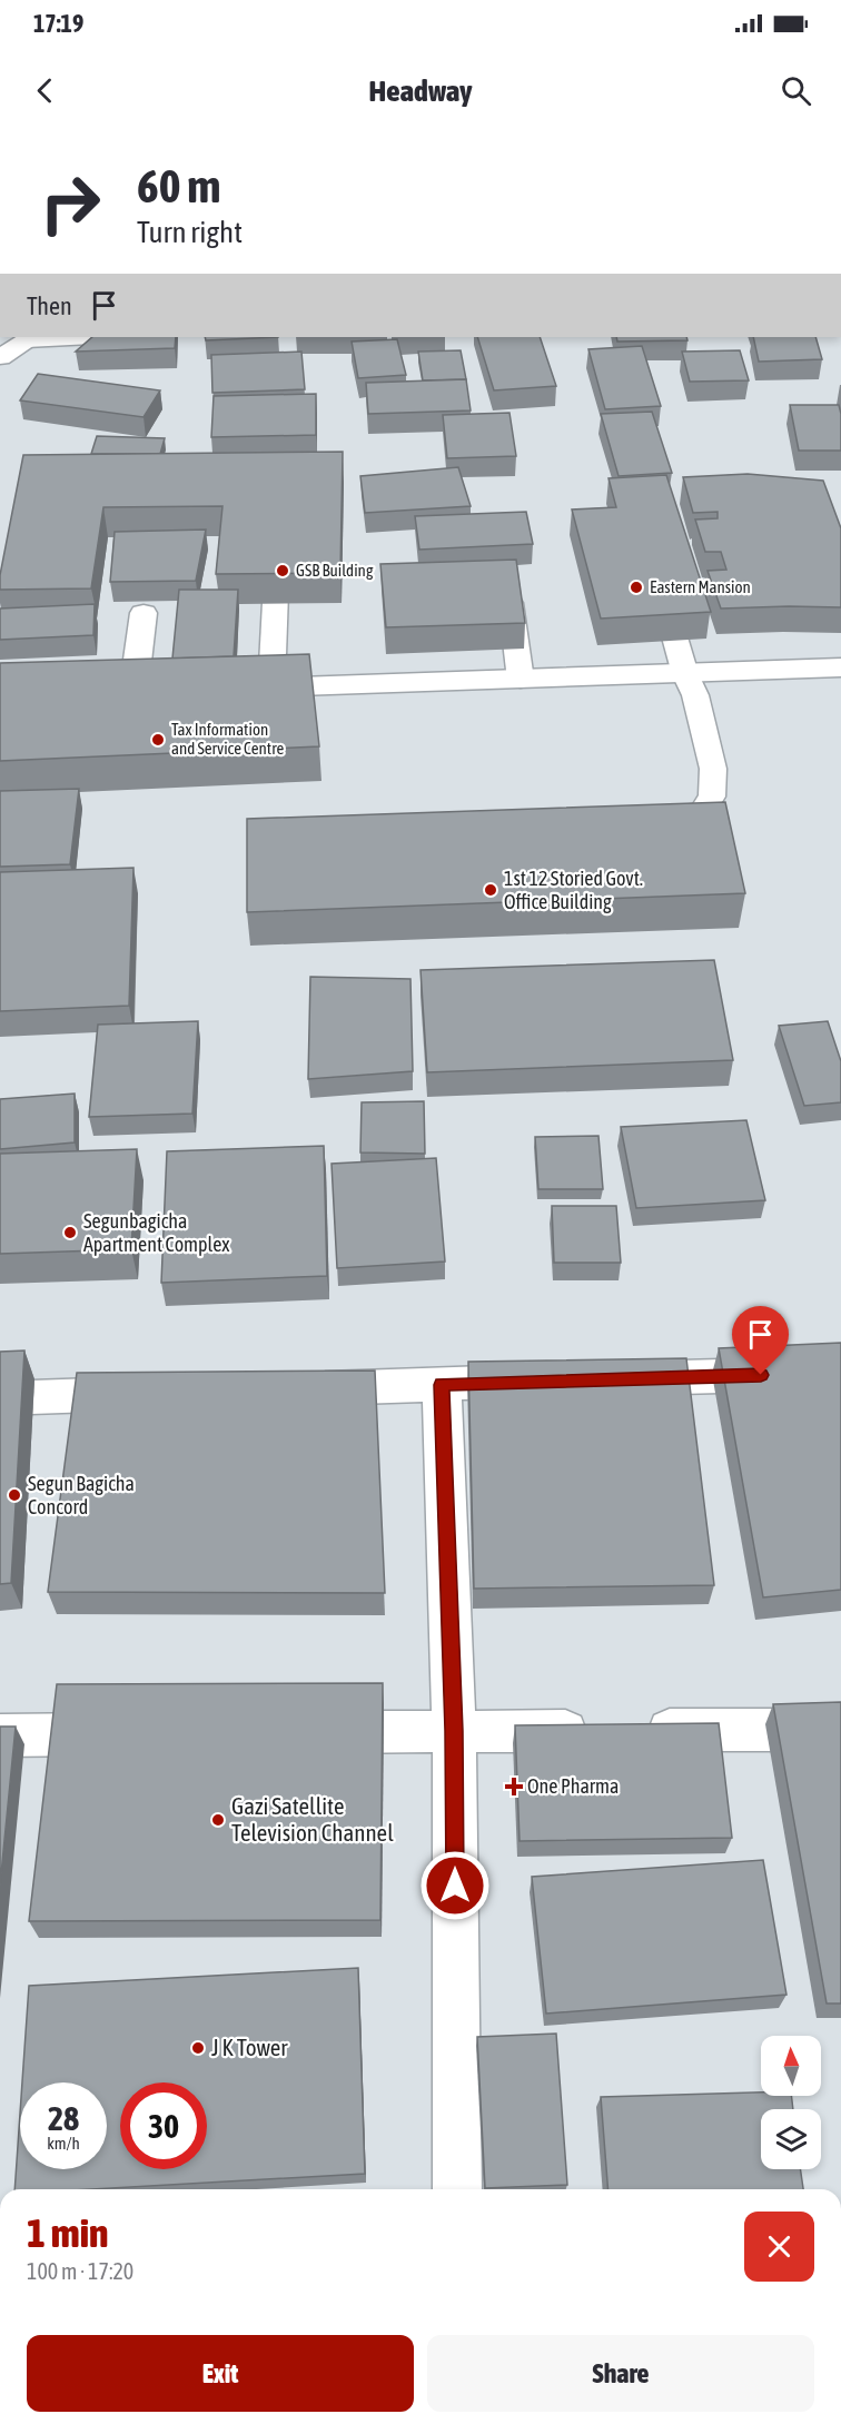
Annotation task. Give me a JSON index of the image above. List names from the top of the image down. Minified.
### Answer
{"places":{"other":["GSB Building","Eastern Mansion","Tax Information and Service Centre","1st 12 Storied Govt. Office Building","Segunbagicha Apartment Complex","Segun Bagicha Concord","Gazi Satellite Television Channel","J K Tower"],"health":["One Pharma"]},"north":"top","page":{"status":"17:19","header":"Headway","turn":["60 m","Turn right"],"then":"Then","speed":"28 km/h","limit":"30","heading":["1 min","100 m · 17:20"],"buttons":["Exit","Share"]}}
